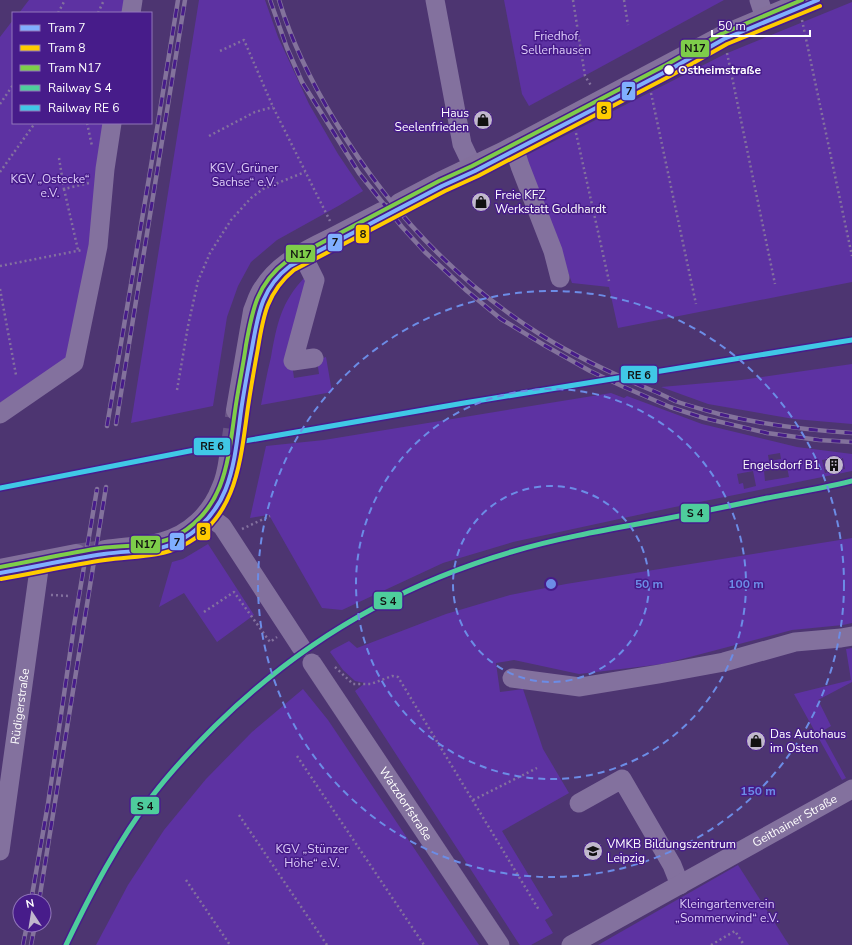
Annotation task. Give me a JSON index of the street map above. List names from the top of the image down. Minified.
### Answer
{"streets":{"street":["Rüdigerstraße","Watzdorfstraße","Geithainer Straße"]},"parks":["Friedhof Sellerhausen","KGV „Grüner Sachse“ e.V.","KGV „Ostecke“ e.V.","KGV „Stünzer Höhe“ e.V.","Kleingartenverein „Sommerwind“ e.V."],"places":{"other":["Ostheimstraße"],"shop":["Haus Seelenfrieden","Freie KFZ Werkstatt Goldhardt","Das Autohaus im Osten"],"building":["Engelsdorf B1"],"school or university":["VMKB Bildungszentrum Leipzig"]},"lines":["tram line 7","tram line N17","tram line 8"],"legend":["Tram 7","Tram 8","Tram N17","Railway S 4","Railway RE 6"],"scale_bar":"50 m","north":"top","rings":["50 m","100 m","150 m"]}
